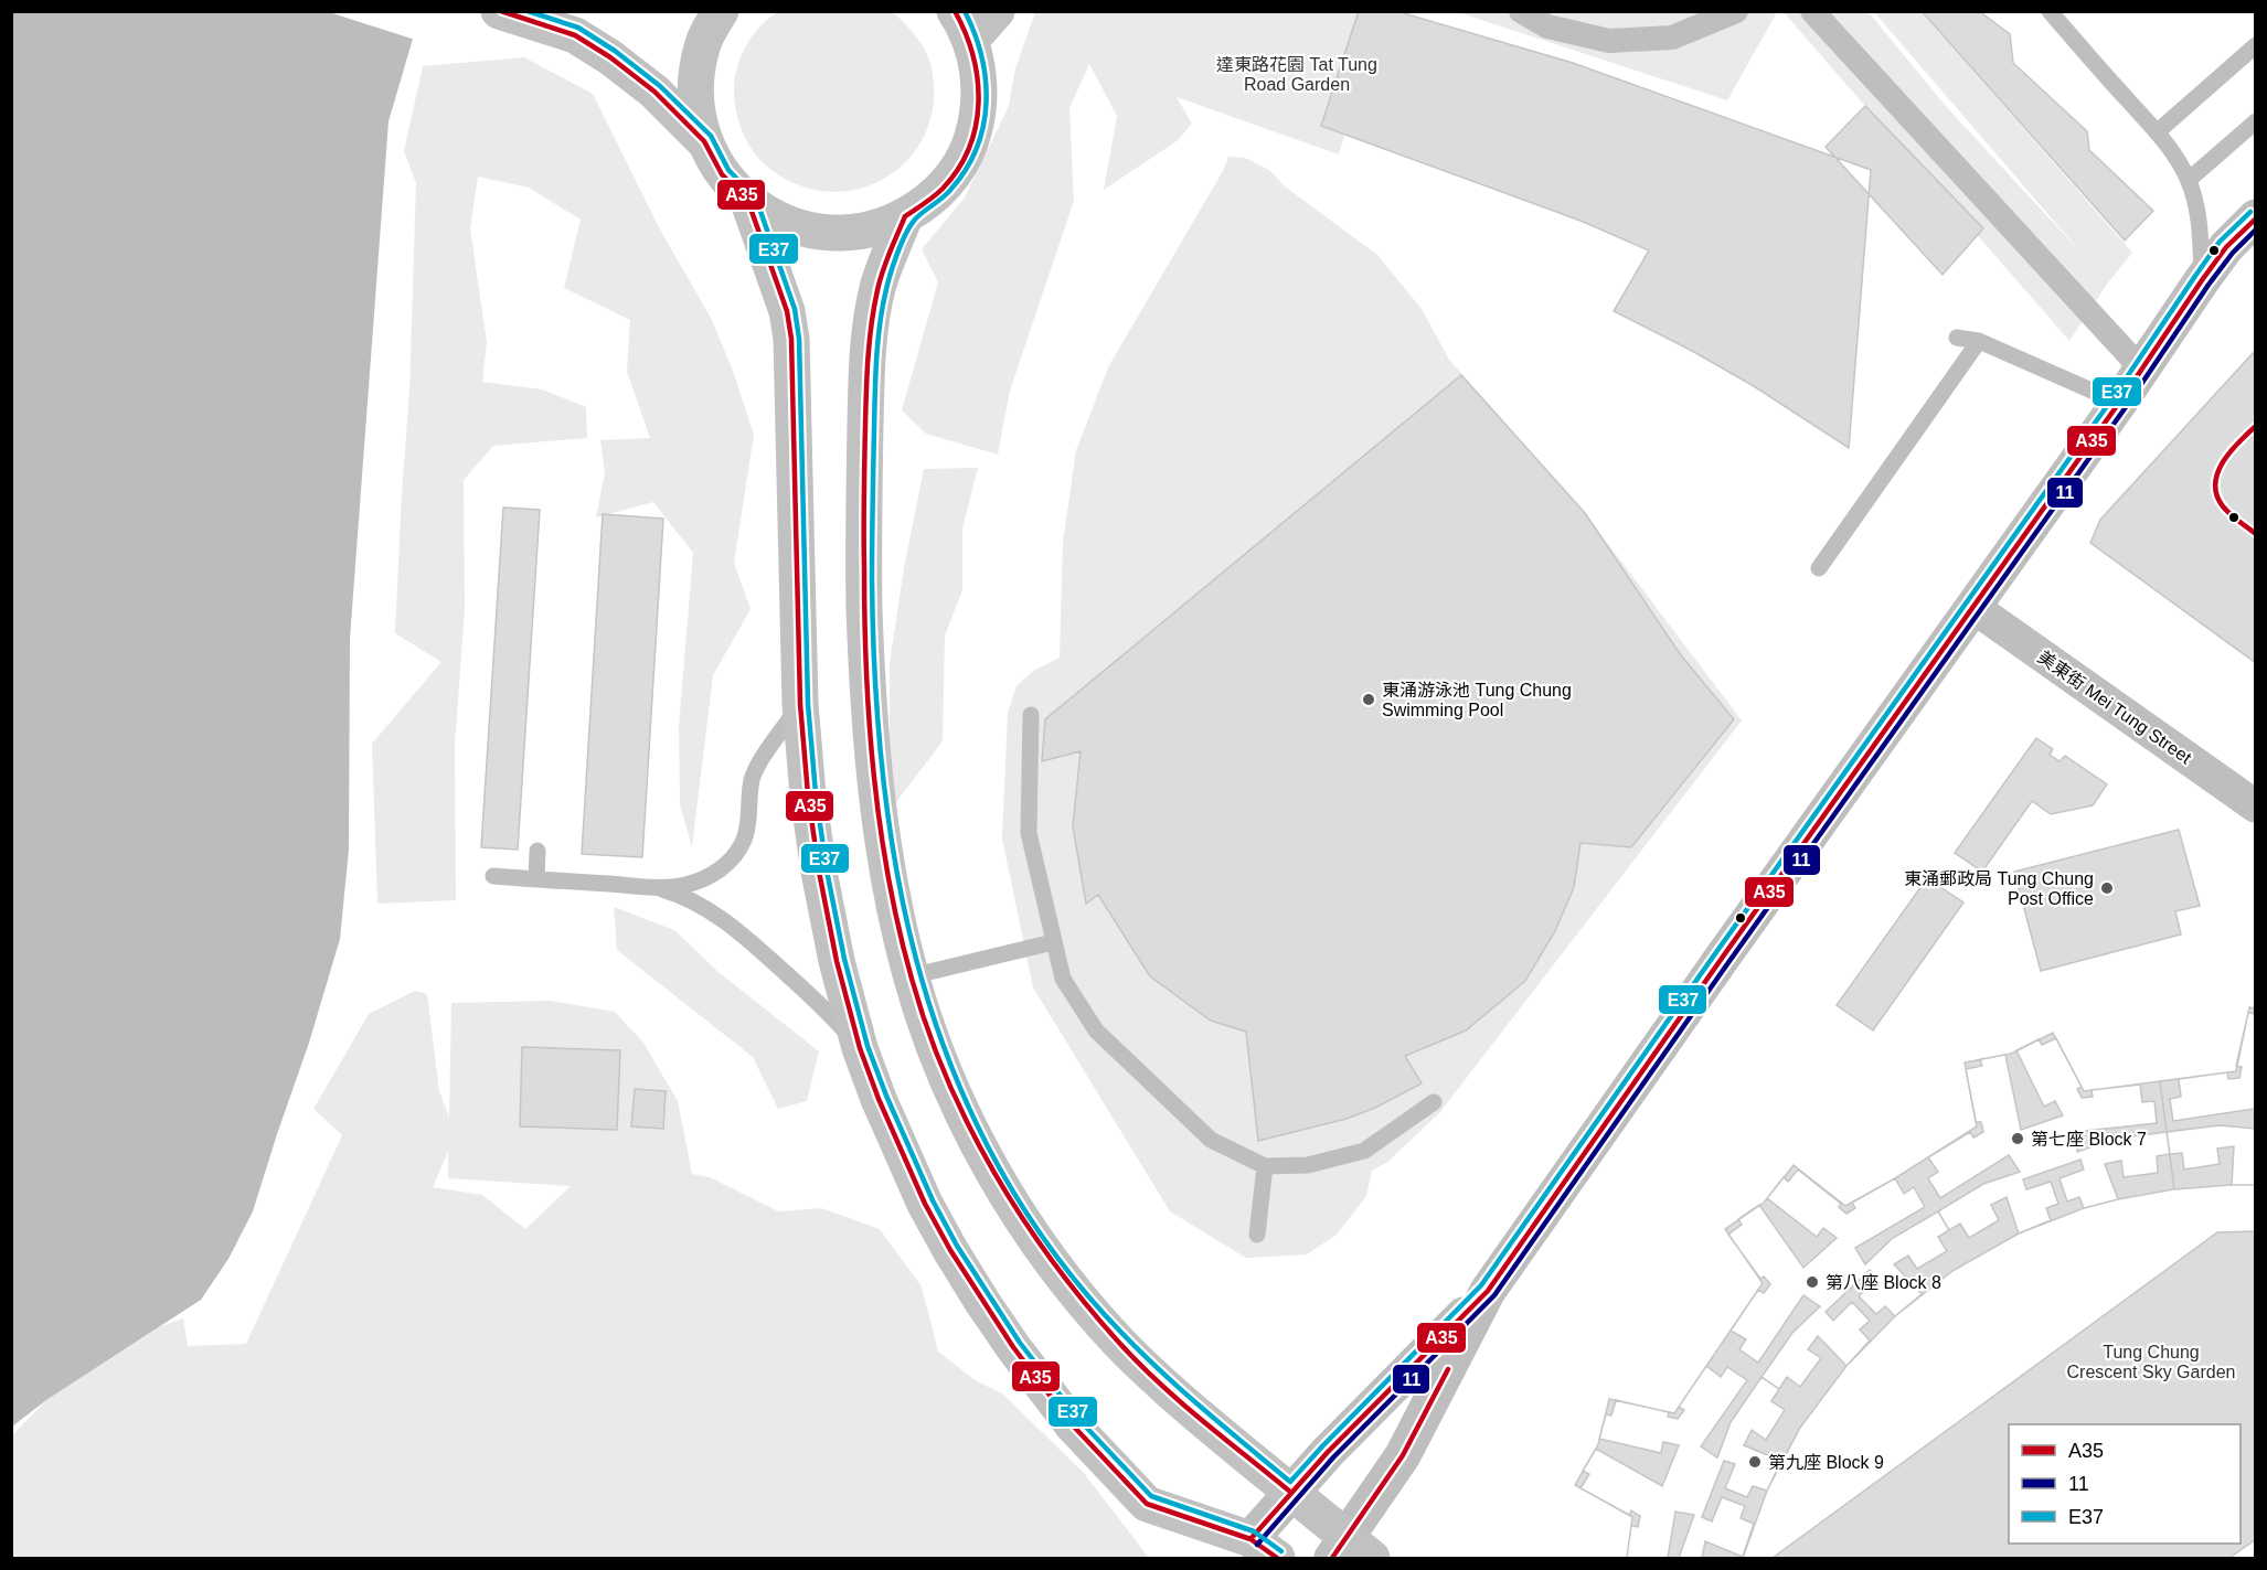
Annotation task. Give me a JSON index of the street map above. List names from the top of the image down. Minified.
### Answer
{"streets":{"street":["美東街 Mei Tung Street"]},"parks":["達東路花園 Tat Tung Road Garden","Tung Chung Crescent Sky Garden"],"places":["東涌游泳池 Tung Chung Swimming Pool","東涌郵政局 Tung Chung Post Office","第七座 Block 7","第八座 Block 8","第九座 Block 9"],"lines":["transit line A35","transit line E37","transit line 11"],"legend":["A35","11","E37"]}
